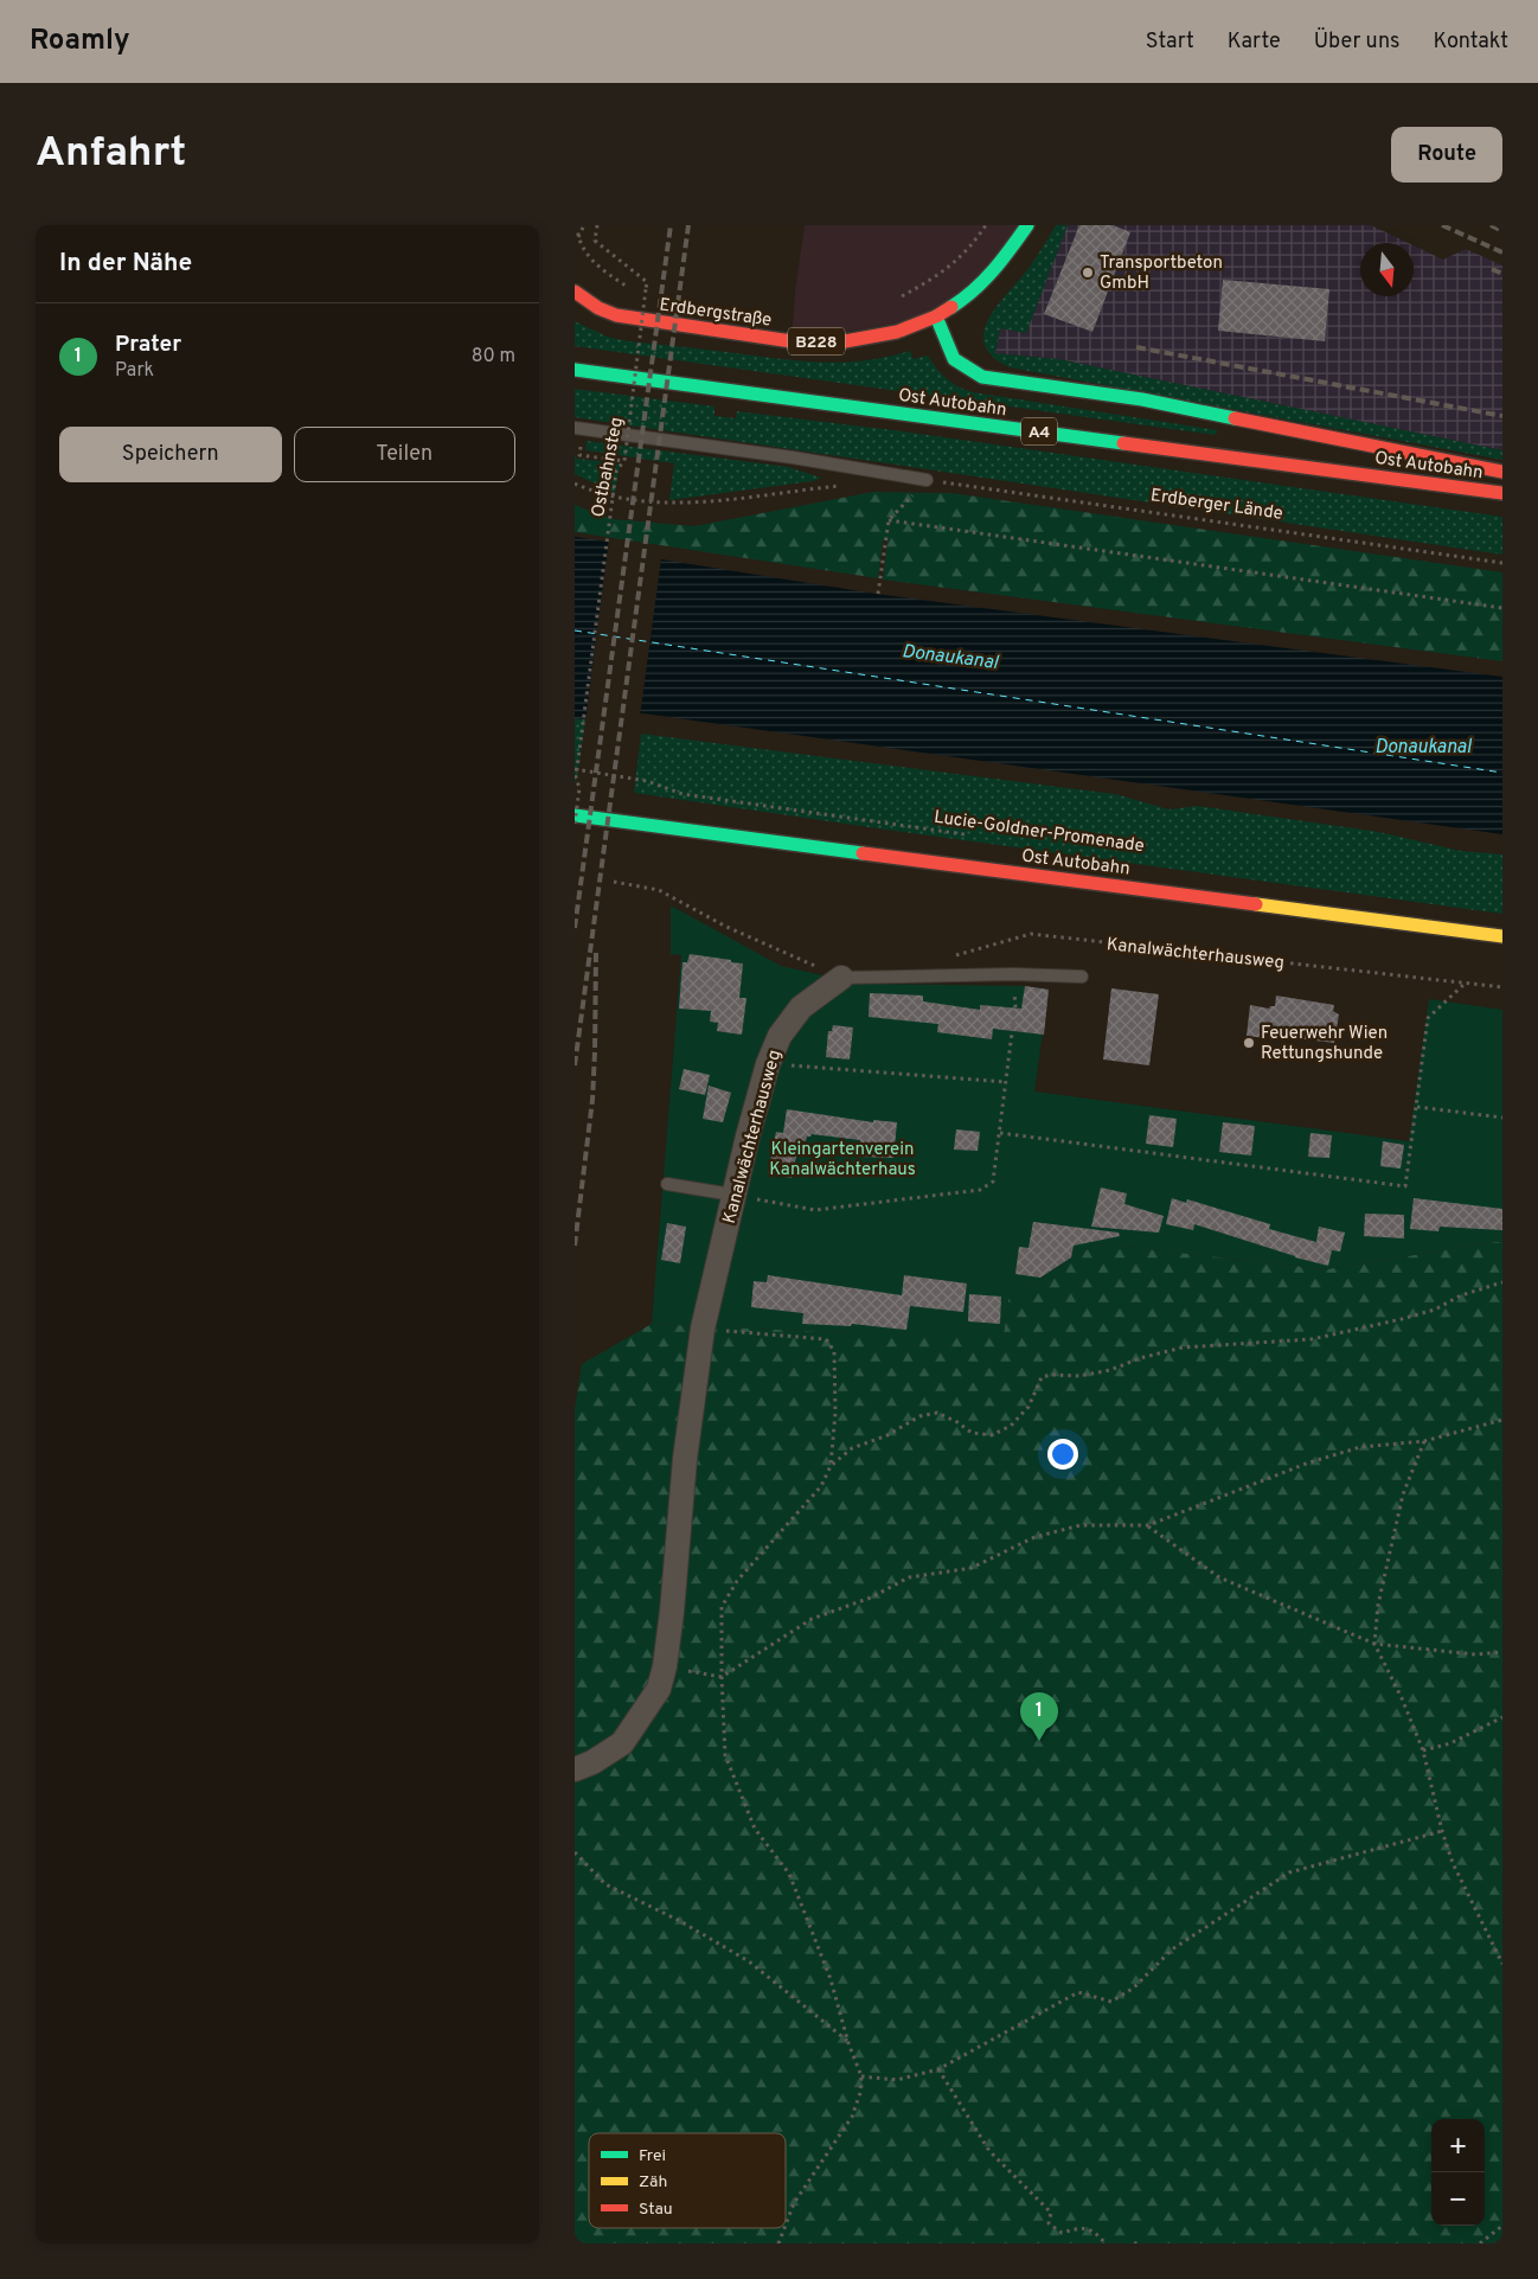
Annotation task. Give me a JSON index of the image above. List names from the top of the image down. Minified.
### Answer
{"streets":{"main road":["Erdbergstraße","B228","Ost Autobahn","A4"],"street":["Kanalwächterhausweg"],"path":["Ostbahnsteg","Erdberger Lände","Lucie-Goldner-Promenade"]},"water":["Donaukanal"],"parks":["Kleingartenverein Kanalwächterhaus"],"places":["Transportbeton GmbH","Feuerwehr Wien Rettungshunde"],"legend":["Frei","Zäh","Stau"],"north":"bottom","page":{"header":"Roamly","nav":["Start","Karte","Über uns","Kontakt"],"buttons":["Route",["Speichern","Teilen"]],"title":"Anfahrt","heading":"In der Nähe","list":[{"mark":"1","name":"Prater","note":"Park","value":"80 m"}],"pins":"1","map_buttons":["+","−"]}}
